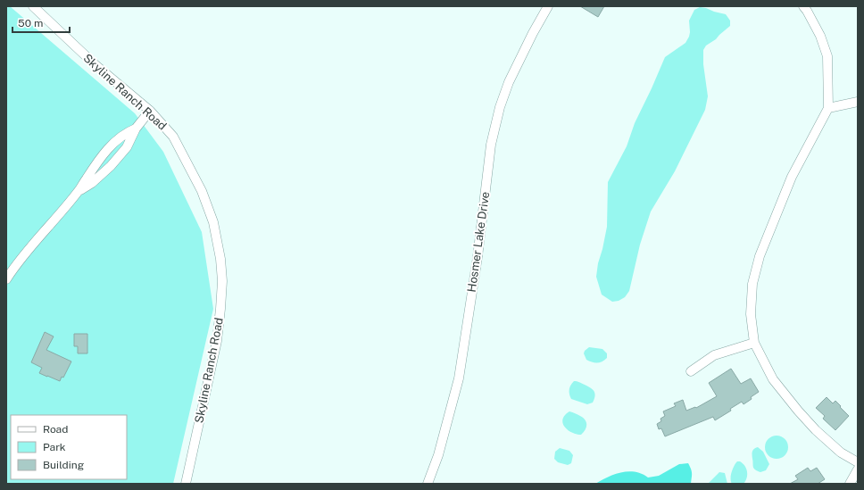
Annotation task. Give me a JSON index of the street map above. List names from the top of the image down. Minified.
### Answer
{"streets":{"street":["Skyline Ranch Road","Hosmer Lake Drive"]},"legend":["Road","Park","Building"],"scale_bar":"50 m"}
